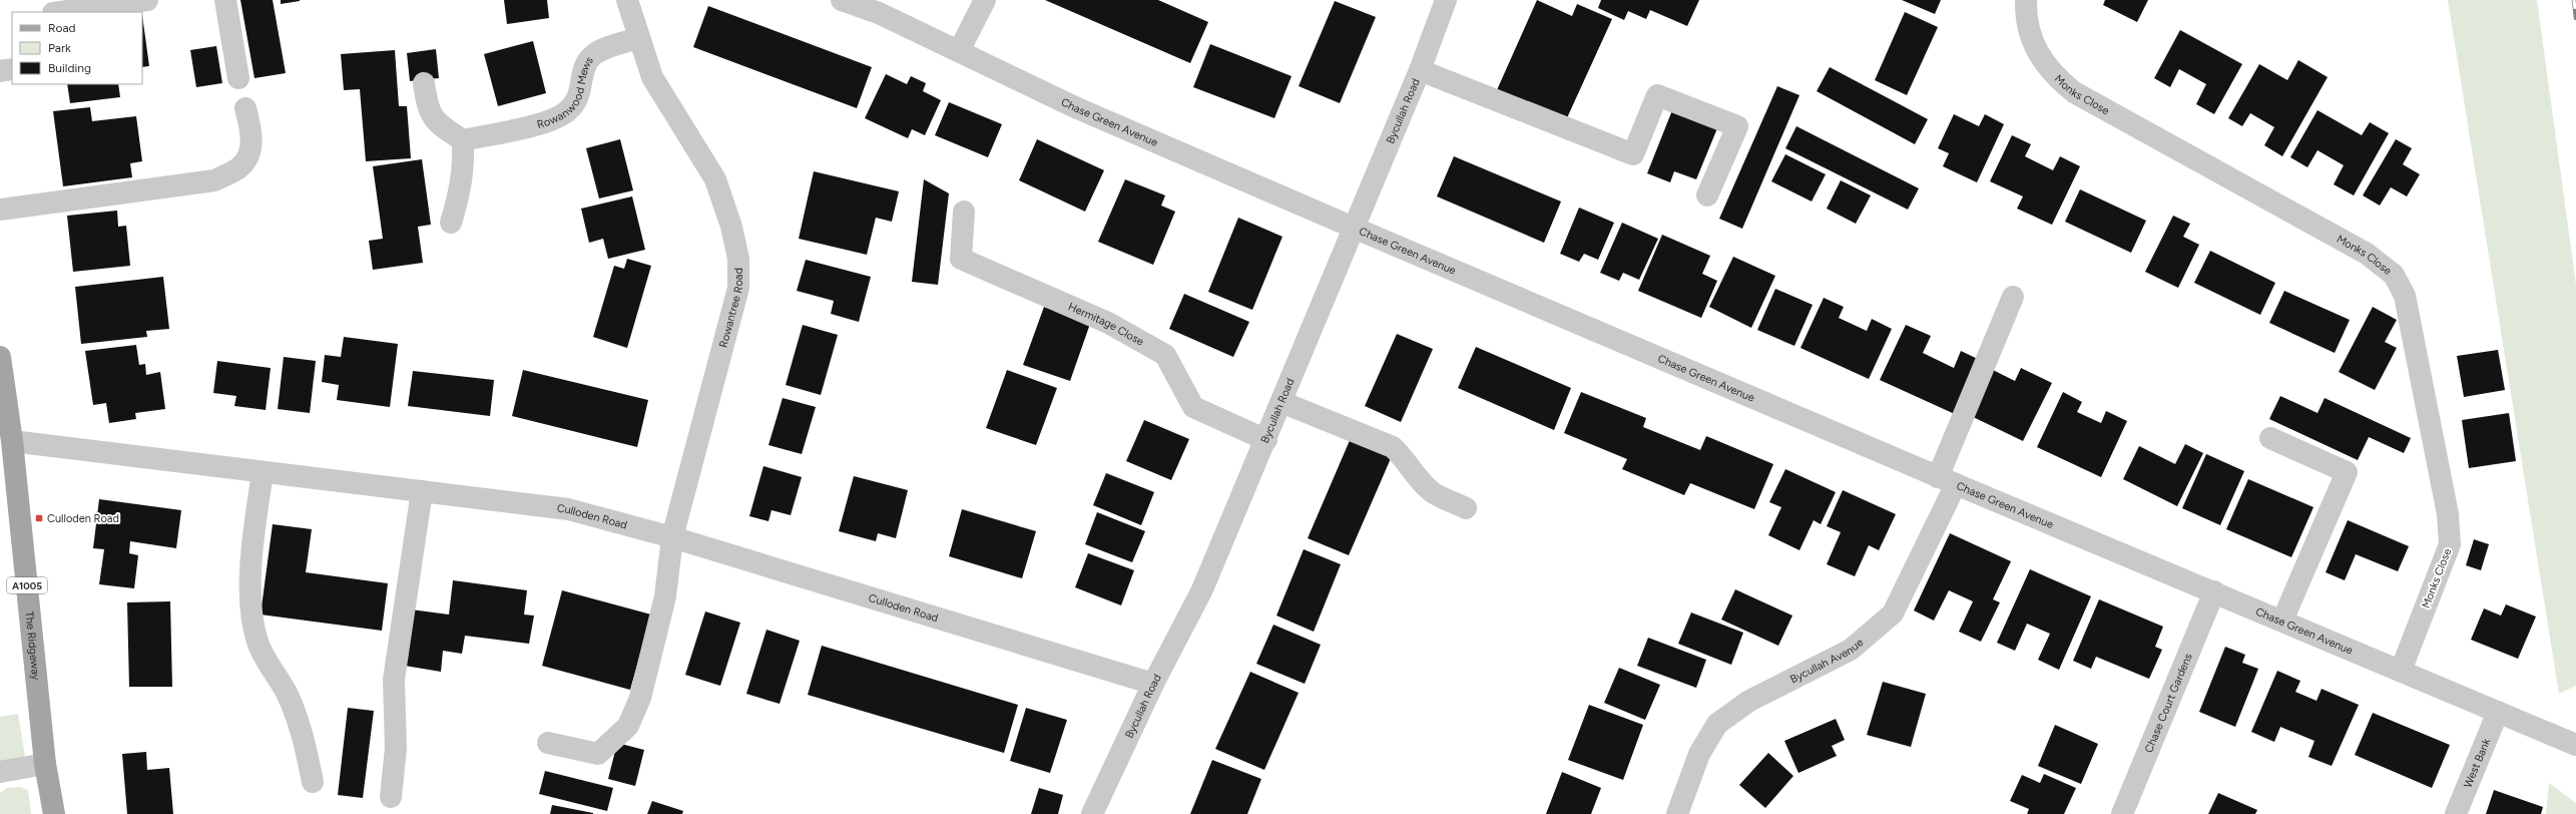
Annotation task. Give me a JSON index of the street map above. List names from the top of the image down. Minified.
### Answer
{"streets":{"main road":["A1005","The Ridgeway"],"street":["Rowanwood Mews","Monks Close","Bycullah Road","Chase Green Avenue","Rowantree Road","Hermitage Close","Culloden Road","Bycullah Avenue","Chase Court Gardens","West Bank"]},"crossings":[["Rowanwood Mews","Rowantree Road"],["Monks Close","Chase Green Avenue"],["Bycullah Road","Chase Green Avenue"],["Bycullah Road","Hermitage Close"],["Bycullah Road","Culloden Road"],["Chase Green Avenue","Bycullah Avenue"],["Chase Green Avenue","Chase Court Gardens"],["Chase Green Avenue","West Bank"],["Rowantree Road","Culloden Road"],["Culloden Road","The Ridgeway"]],"places":{"transit":["Culloden Road"]},"legend":["Road","Park","Building"]}
